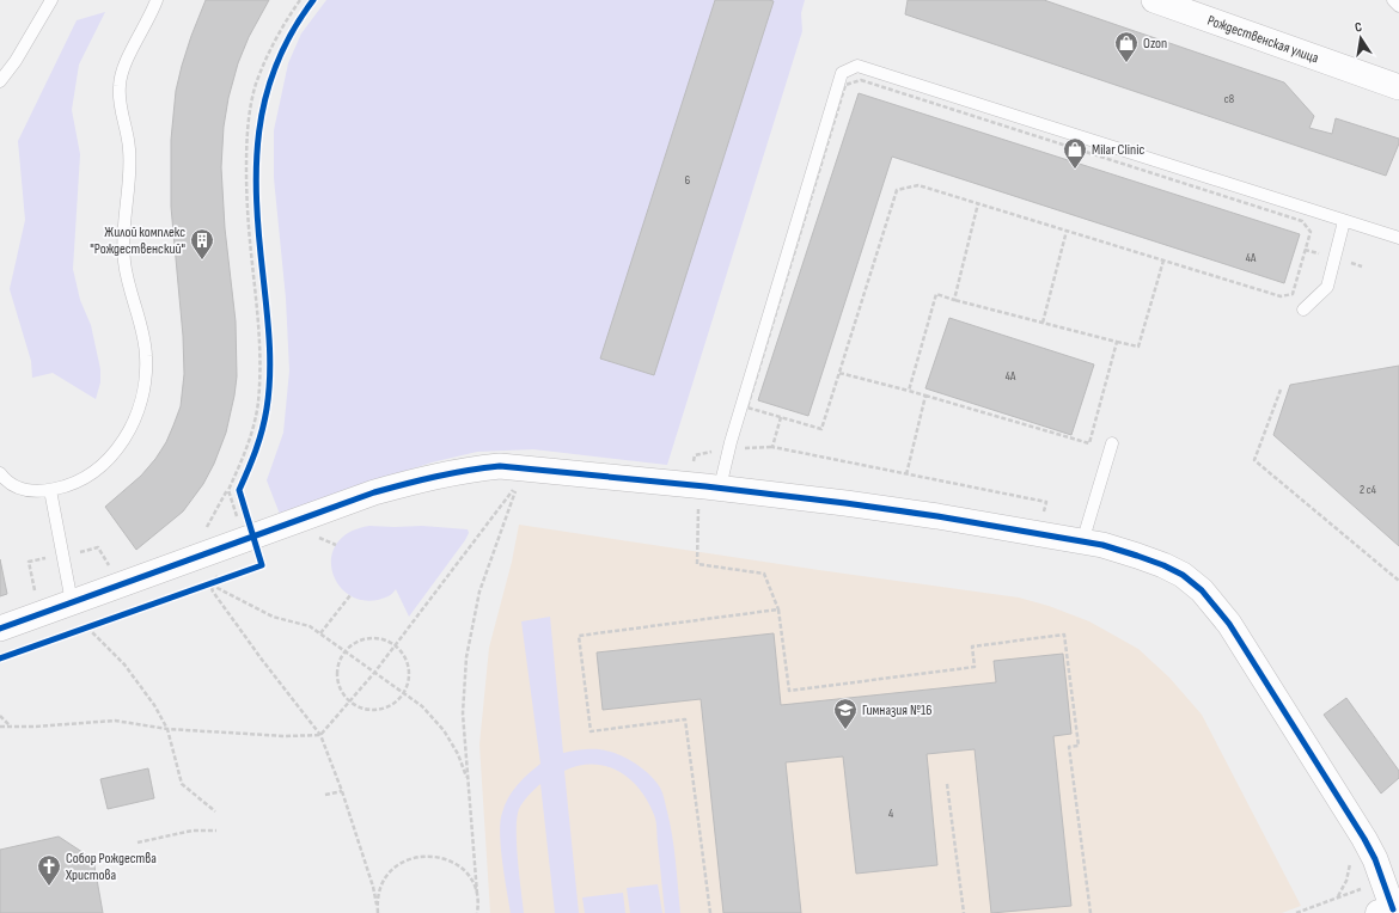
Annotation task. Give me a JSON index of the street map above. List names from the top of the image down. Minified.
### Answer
{"streets":{"street":["Рождественская улица"]},"places":{"shop":["Ozon","Milar Clinic"],"building":["Жилой комплекс \"Рождественский\""],"school or university":["Гимназия №16"],"church":["Собор Рождества Христова"]},"house_numbers":["с8","6","4А","4А","2 с4","4"],"north":"top"}
